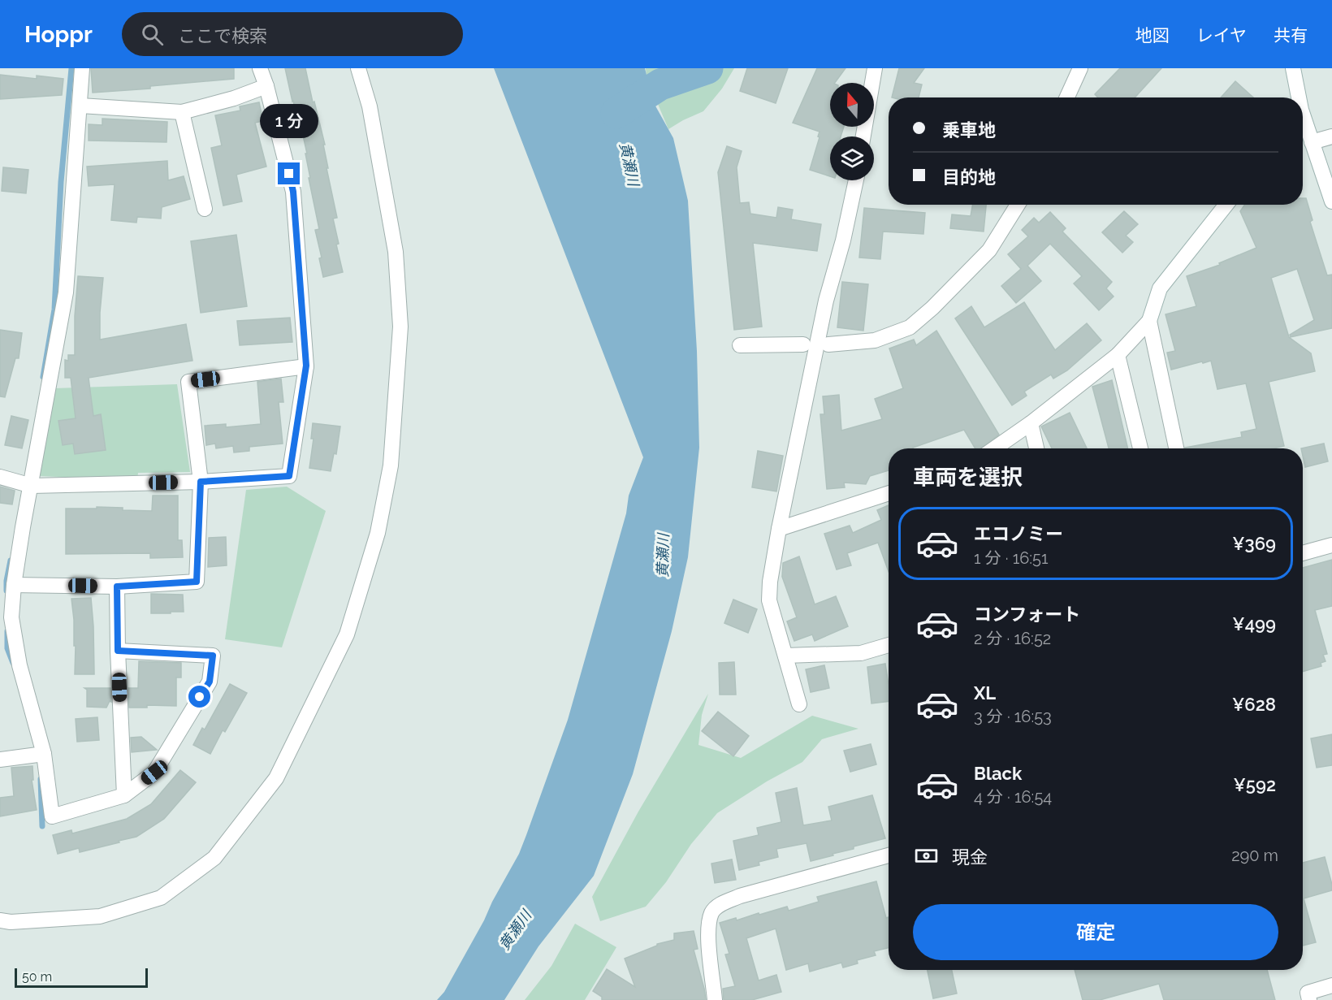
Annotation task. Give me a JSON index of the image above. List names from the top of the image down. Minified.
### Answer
{"water":["黄瀬川"],"scale_bar":"50 m","north":"top","page":{"header":"Hoppr","search":"ここで検索","nav":["地図","レイヤ","共有"],"banner":["乗車地","目的地"],"bubble":"1 分","heading":"車両を選択","list":[{"name":"エコノミー","note":"1 分 · 16:51","value":"¥369"},{"name":"コンフォート","note":"2 分 · 16:52","value":"¥499"},{"name":"XL","note":"3 分 · 16:53","value":"¥628"},{"name":"Black","note":"4 分 · 16:54","value":"¥592"}],"pay":["現金","290 m"],"buttons":"確定","scale":"50 m"}}
